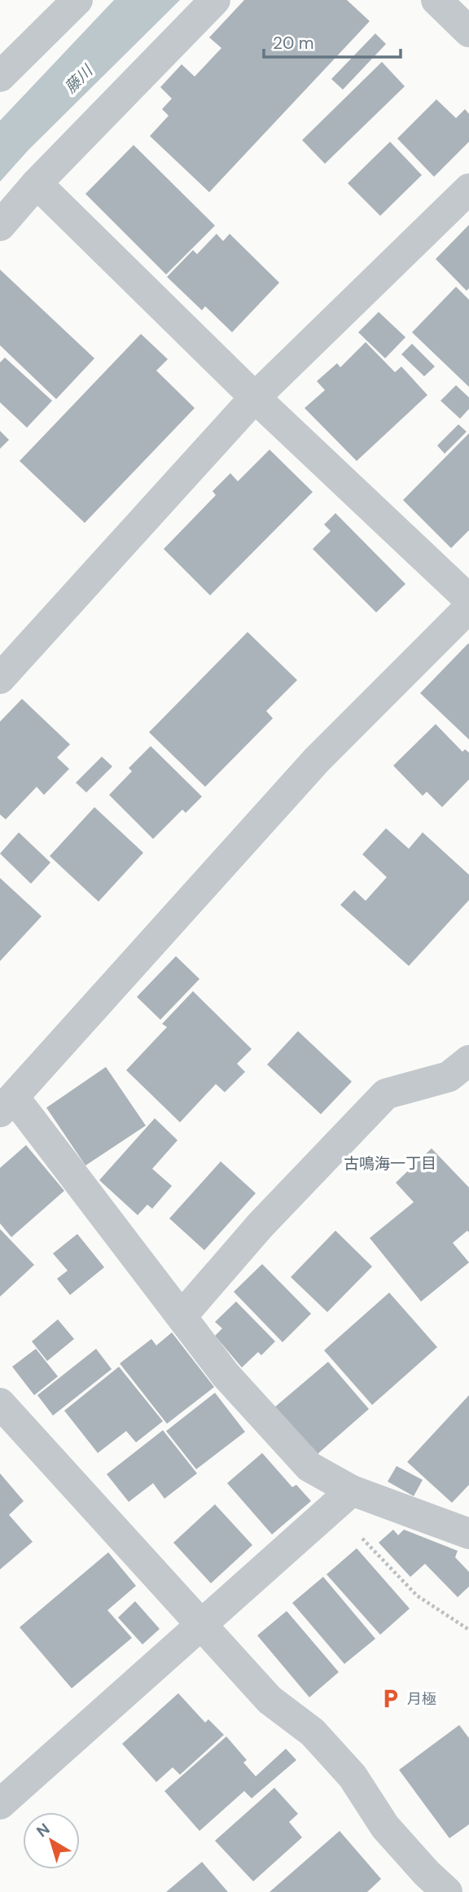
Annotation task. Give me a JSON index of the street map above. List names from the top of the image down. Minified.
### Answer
{"districts":["古鳴海一丁目"],"water":["藤川"],"places":{"parking":["月極"]},"scale_bar":"20 m","north":"top left"}
